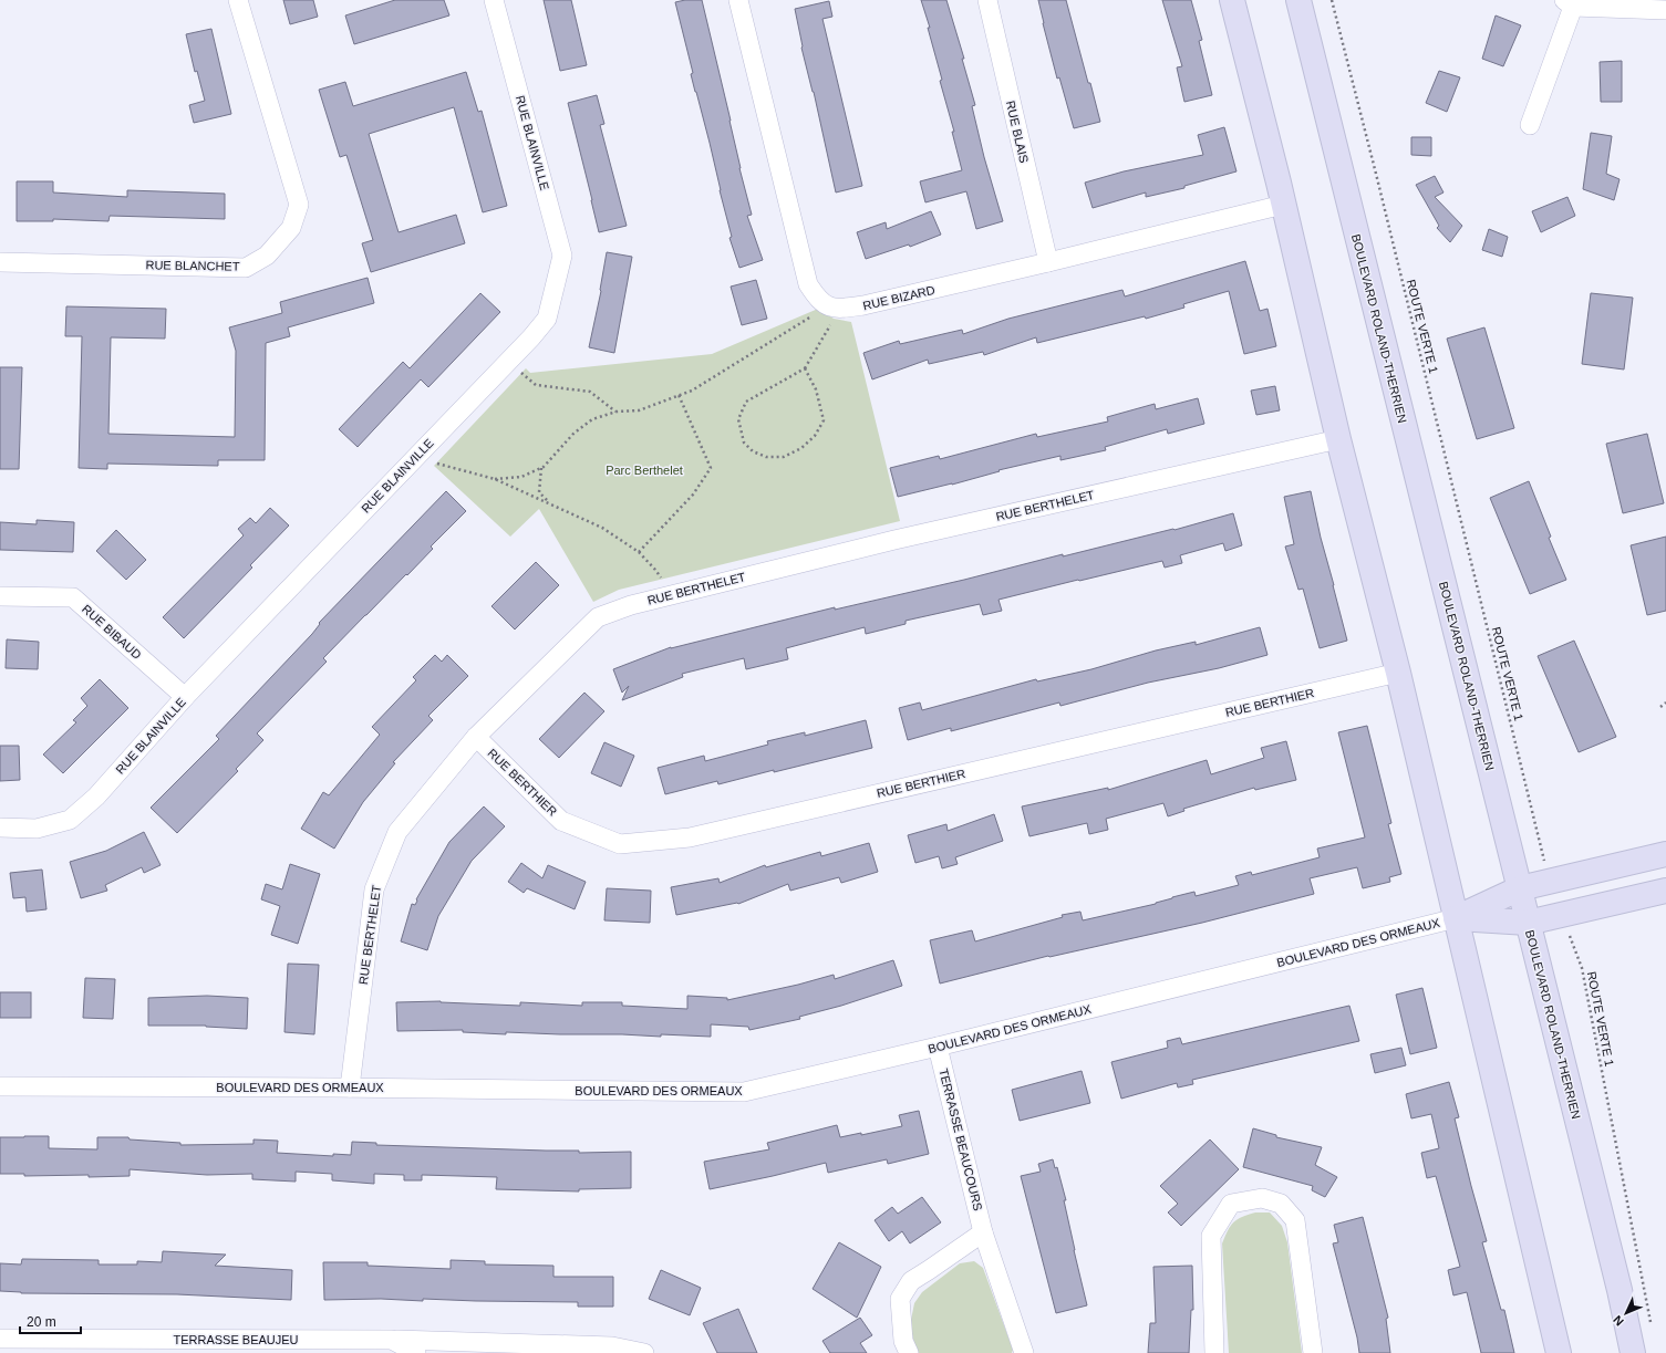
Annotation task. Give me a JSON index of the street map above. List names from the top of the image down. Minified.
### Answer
{"streets":{"main road":["BOULEVARD ROLAND-THERRIEN","BOULEVARD DES ORMEAUX"],"street":["RUE BLAIS","RUE BLAINVILLE","RUE BLANCHET","RUE BIZARD","RUE BERTHELET","RUE BIBAUD","RUE BERTHIER","TERRASSE BEAUCOURS","TERRASSE BEAUJEU"],"path":["ROUTE VERTE 1"]},"crossings":[["RUE BLAIS","RUE BIZARD"],["RUE BLAINVILLE","RUE BIBAUD"],["ROUTE VERTE 1","BOULEVARD DES ORMEAUX"],["BOULEVARD ROLAND-THERRIEN","BOULEVARD DES ORMEAUX"],["RUE BERTHELET","RUE BERTHIER"],["RUE BERTHELET","BOULEVARD DES ORMEAUX"],["BOULEVARD DES ORMEAUX","TERRASSE BEAUCOURS"]],"parks":["Parc Berthelet"],"scale_bar":"20 m","north":"bottom left"}
